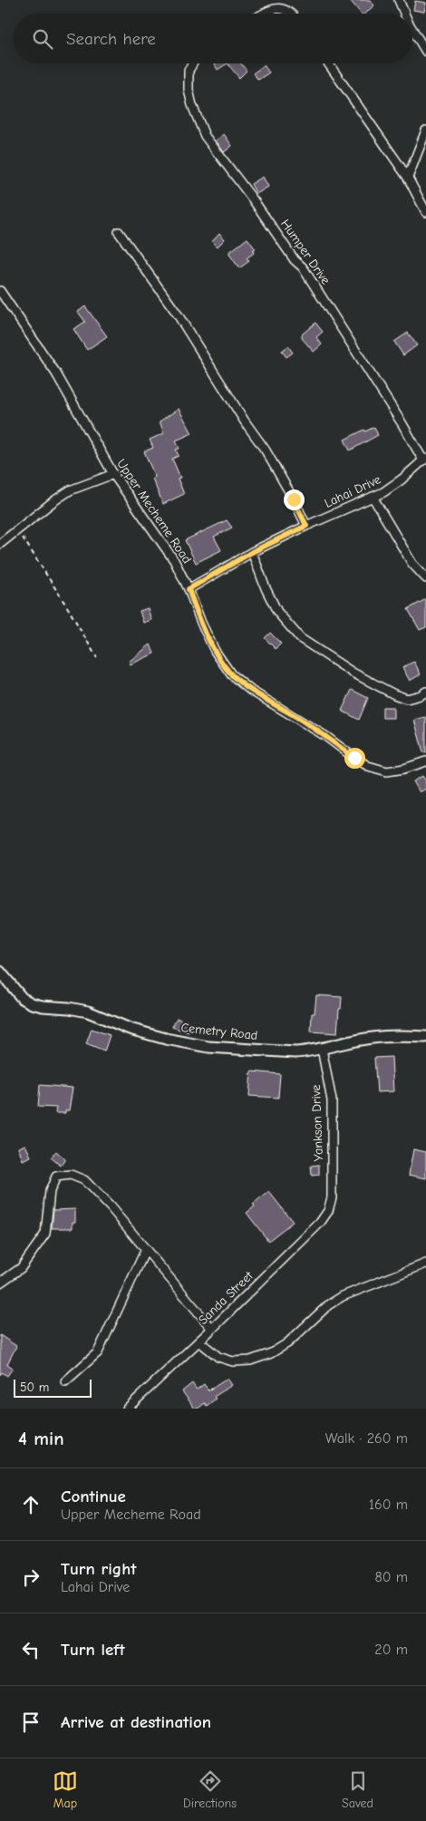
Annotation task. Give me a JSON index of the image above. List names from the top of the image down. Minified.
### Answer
{"streets":{"street":["Humper Drive","Lahai Drive","Upper Mecheme Road","Cemetry Road","Yankson Drive","Sanda Street"]},"crossings":[["Humper Drive","Lahai Drive"],["Lahai Drive","Upper Mecheme Road"],["Cemetry Road","Yankson Drive"],["Yankson Drive","Sanda Street"]],"scale_bar":"50 m","page":{"search":"Search here","scale":"50 m","heading":["4 min","Walk · 260 m"],"list":[["Continue","Upper Mecheme Road","160 m"],["Turn right","Lahai Drive","80 m"],["Turn left","20 m"],"Arrive at destination"],"nav":["Map","Directions","Saved"]}}
